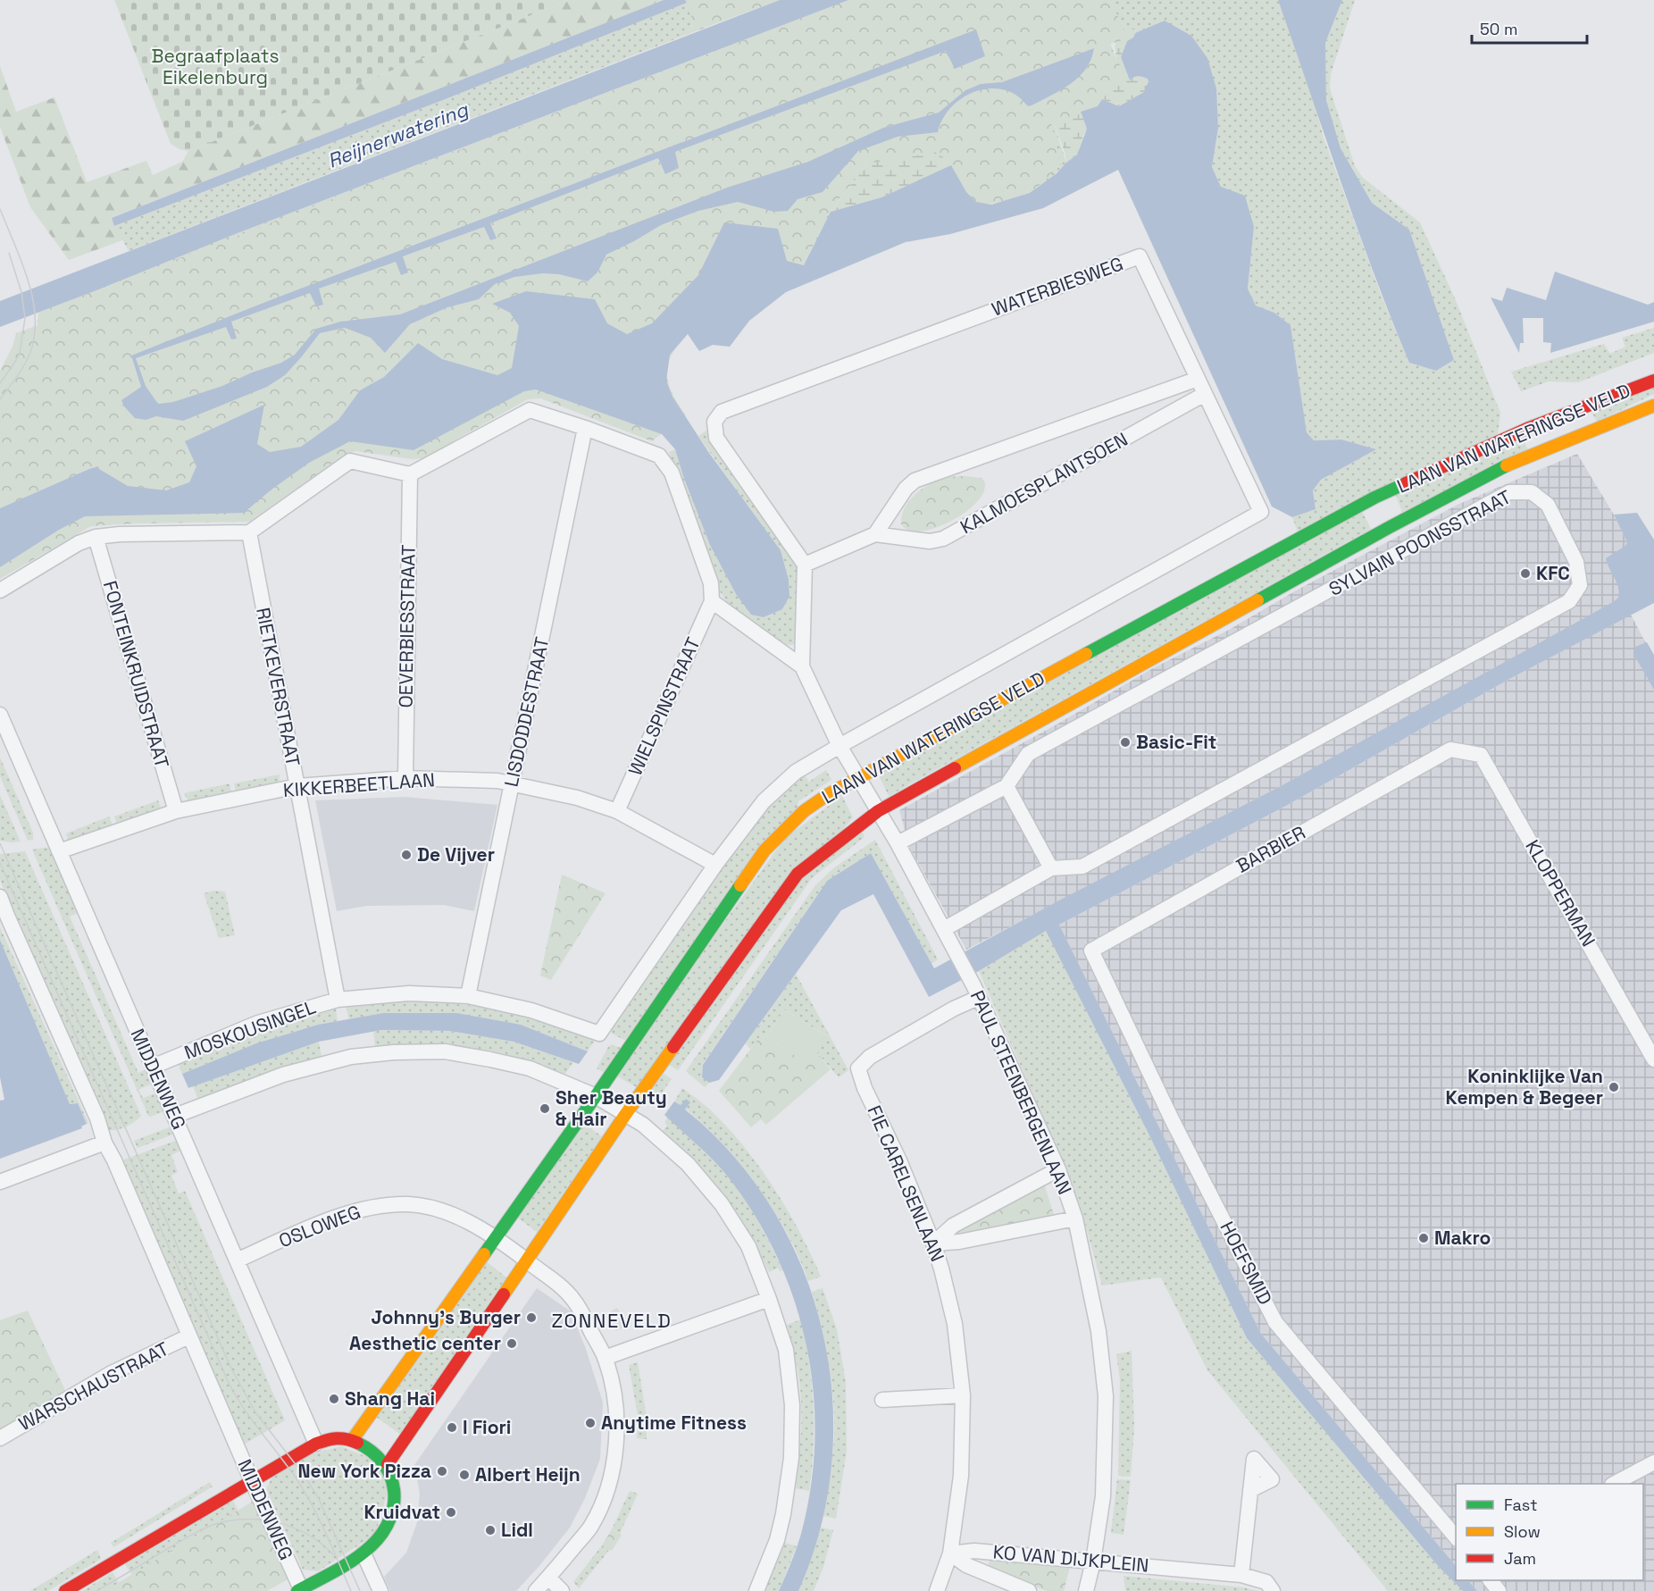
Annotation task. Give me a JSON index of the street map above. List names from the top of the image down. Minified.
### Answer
{"streets":{"street":["WATERBIESWEG","LAAN VAN WATERINGSE VELD","KALMOESPLANTSOEN","SYLVAIN POONSSTRAAT","OEVERBIESSTRAAT","FONTEINKRUIDSTRAAT","RIETKEVERSTRAAT","WIELSPINSTRAAT","LISDODDESTRAAT","KIKKERBEETLAAN","BARBIER","KLOPPERMAN","MOSKOUSINGEL","MIDDENWEG","PAUL STEENBERGENLAAN","FIE CARELSENLAAN","OSLOWEG","HOEFSMID","WARSCHAUSTRAAT","KO VAN DIJKPLEIN"]},"crossings":[["WATERBIESWEG","LAAN VAN WATERINGSE VELD"],["WATERBIESWEG","KALMOESPLANTSOEN"],["LAAN VAN WATERINGSE VELD","KIKKERBEETLAAN"],["LAAN VAN WATERINGSE VELD","MOSKOUSINGEL"],["LAAN VAN WATERINGSE VELD","MIDDENWEG"],["LAAN VAN WATERINGSE VELD","PAUL STEENBERGENLAAN"],["LAAN VAN WATERINGSE VELD","OSLOWEG"],["SYLVAIN POONSSTRAAT","PAUL STEENBERGENLAAN"],["OEVERBIESSTRAAT","KIKKERBEETLAAN"],["FONTEINKRUIDSTRAAT","KIKKERBEETLAAN"],["RIETKEVERSTRAAT","KIKKERBEETLAAN"],["RIETKEVERSTRAAT","MOSKOUSINGEL"],["WIELSPINSTRAAT","KIKKERBEETLAAN"],["LISDODDESTRAAT","KIKKERBEETLAAN"],["LISDODDESTRAAT","MOSKOUSINGEL"],["KIKKERBEETLAAN","MIDDENWEG"],["BARBIER","KLOPPERMAN"],["BARBIER","HOEFSMID"],["MOSKOUSINGEL","MIDDENWEG"],["MIDDENWEG","OSLOWEG"],["MIDDENWEG","WARSCHAUSTRAAT"],["PAUL STEENBERGENLAAN","FIE CARELSENLAAN"],["PAUL STEENBERGENLAAN","KO VAN DIJKPLEIN"],["FIE CARELSENLAAN","KO VAN DIJKPLEIN"]],"districts":["ZONNEVELD"],"water":["Reijnerwatering"],"parks":["Begraafplaats Eikelenburg"],"places":["KFC","Basic-Fit","De Vijver","Koninklijke Van Kempen & Begeer","Sher Beauty & Hair","Makro","Johnny's Burger","Aesthetic center","Shang Hai","Anytime Fitness","I Fiori","New York Pizza","Albert Heijn","Kruidvat","Lidl"],"legend":["Fast","Slow","Jam"],"scale_bar":"50 m"}
